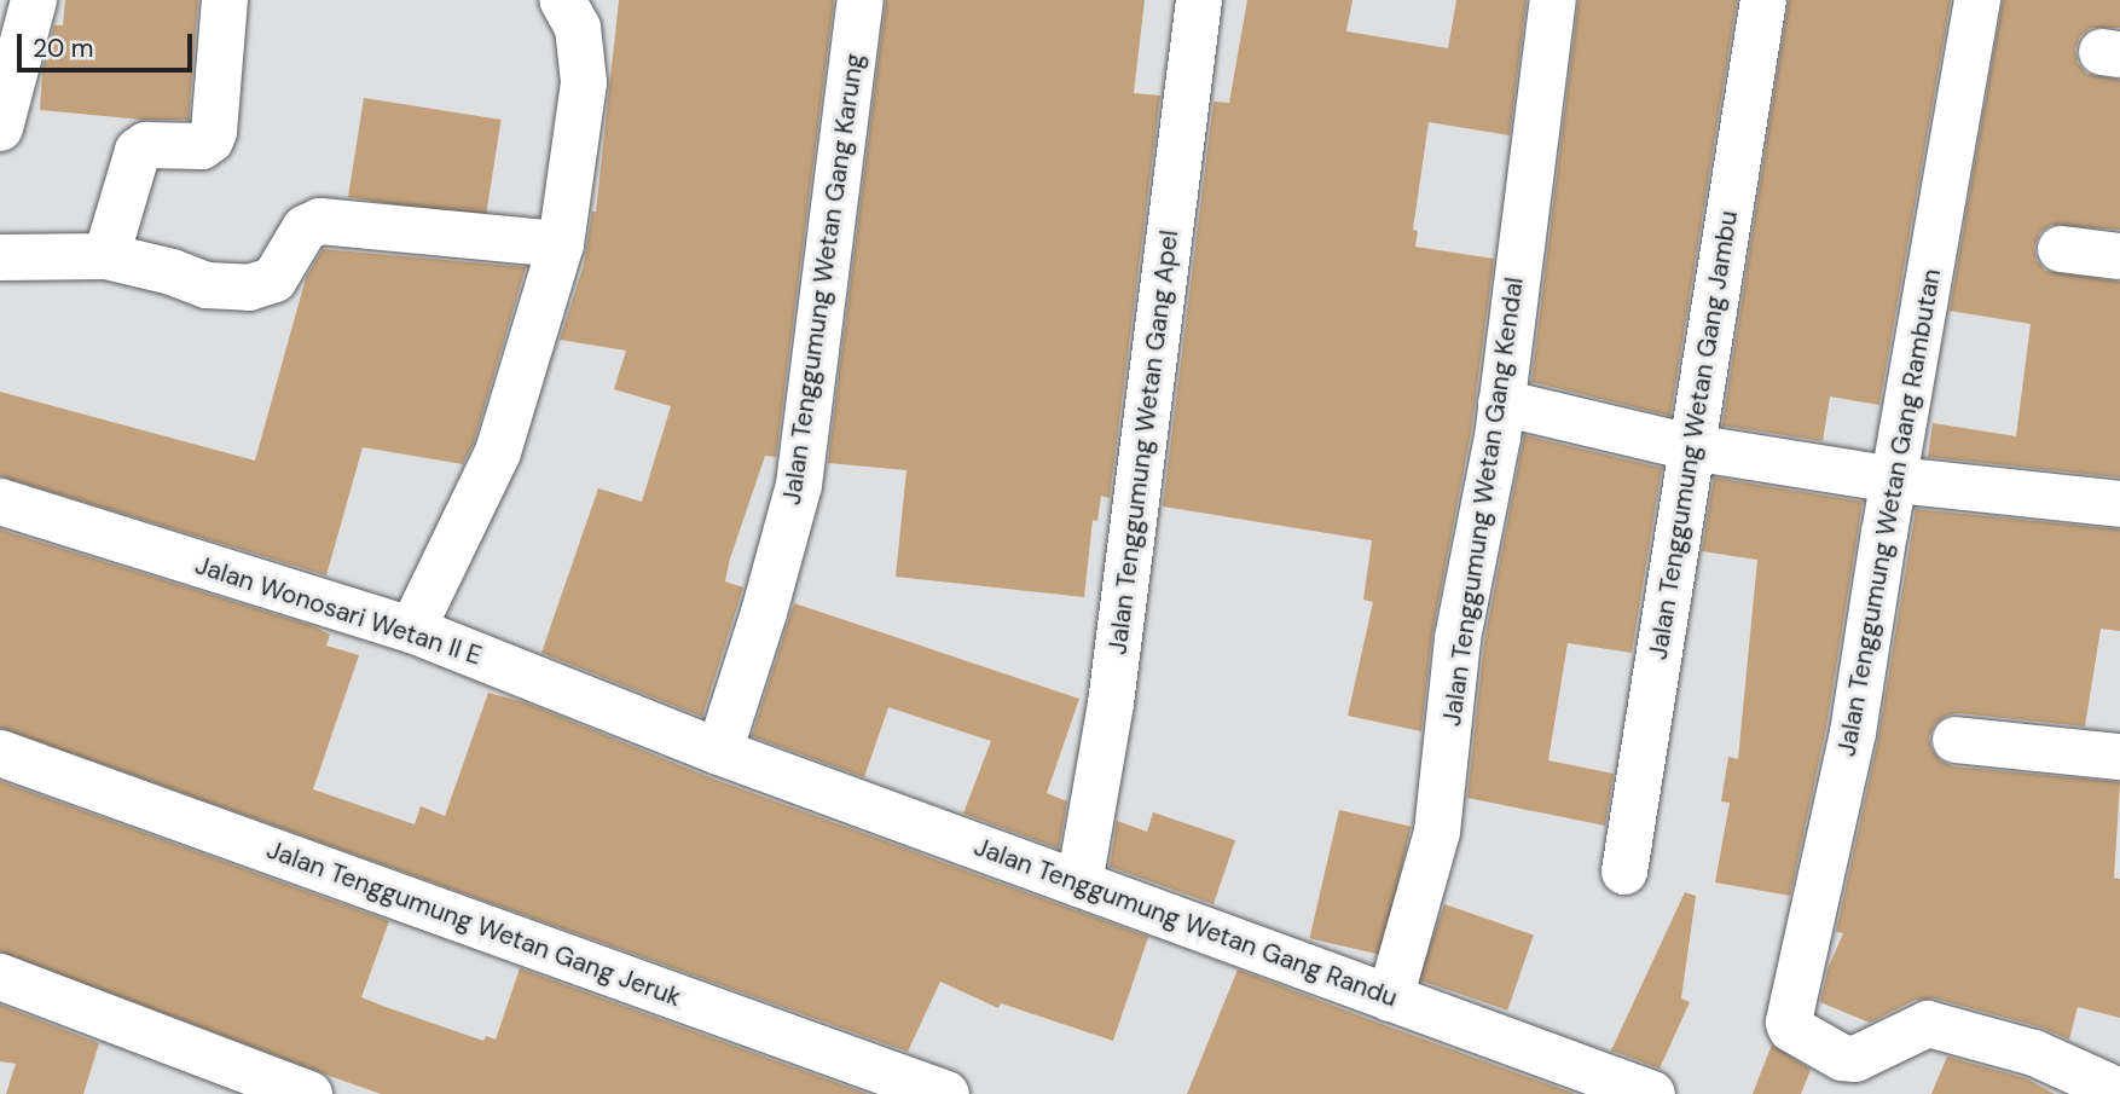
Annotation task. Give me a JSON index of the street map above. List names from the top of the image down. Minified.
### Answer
{"streets":{"street":["Jalan Tenggumung Wetan Gang Karung","Jalan Tenggumung Wetan Gang Jambu","Jalan Tenggumung Wetan Gang Apel","Jalan Tenggumung Wetan Gang Kendal","Jalan Tenggumung Wetan Gang Rambutan","Jalan Wonosari Wetan II E","Jalan Tenggumung Wetan Gang Randu","Jalan Tenggumung Wetan Gang Jeruk"]},"crossings":[["Jalan Tenggumung Wetan Gang Karung","Jalan Wonosari Wetan II E"],["Jalan Tenggumung Wetan Gang Karung","Jalan Tenggumung Wetan Gang Randu"],["Jalan Tenggumung Wetan Gang Apel","Jalan Tenggumung Wetan Gang Randu"],["Jalan Tenggumung Wetan Gang Kendal","Jalan Tenggumung Wetan Gang Randu"],["Jalan Wonosari Wetan II E","Jalan Tenggumung Wetan Gang Randu"]],"scale_bar":"20 m"}
